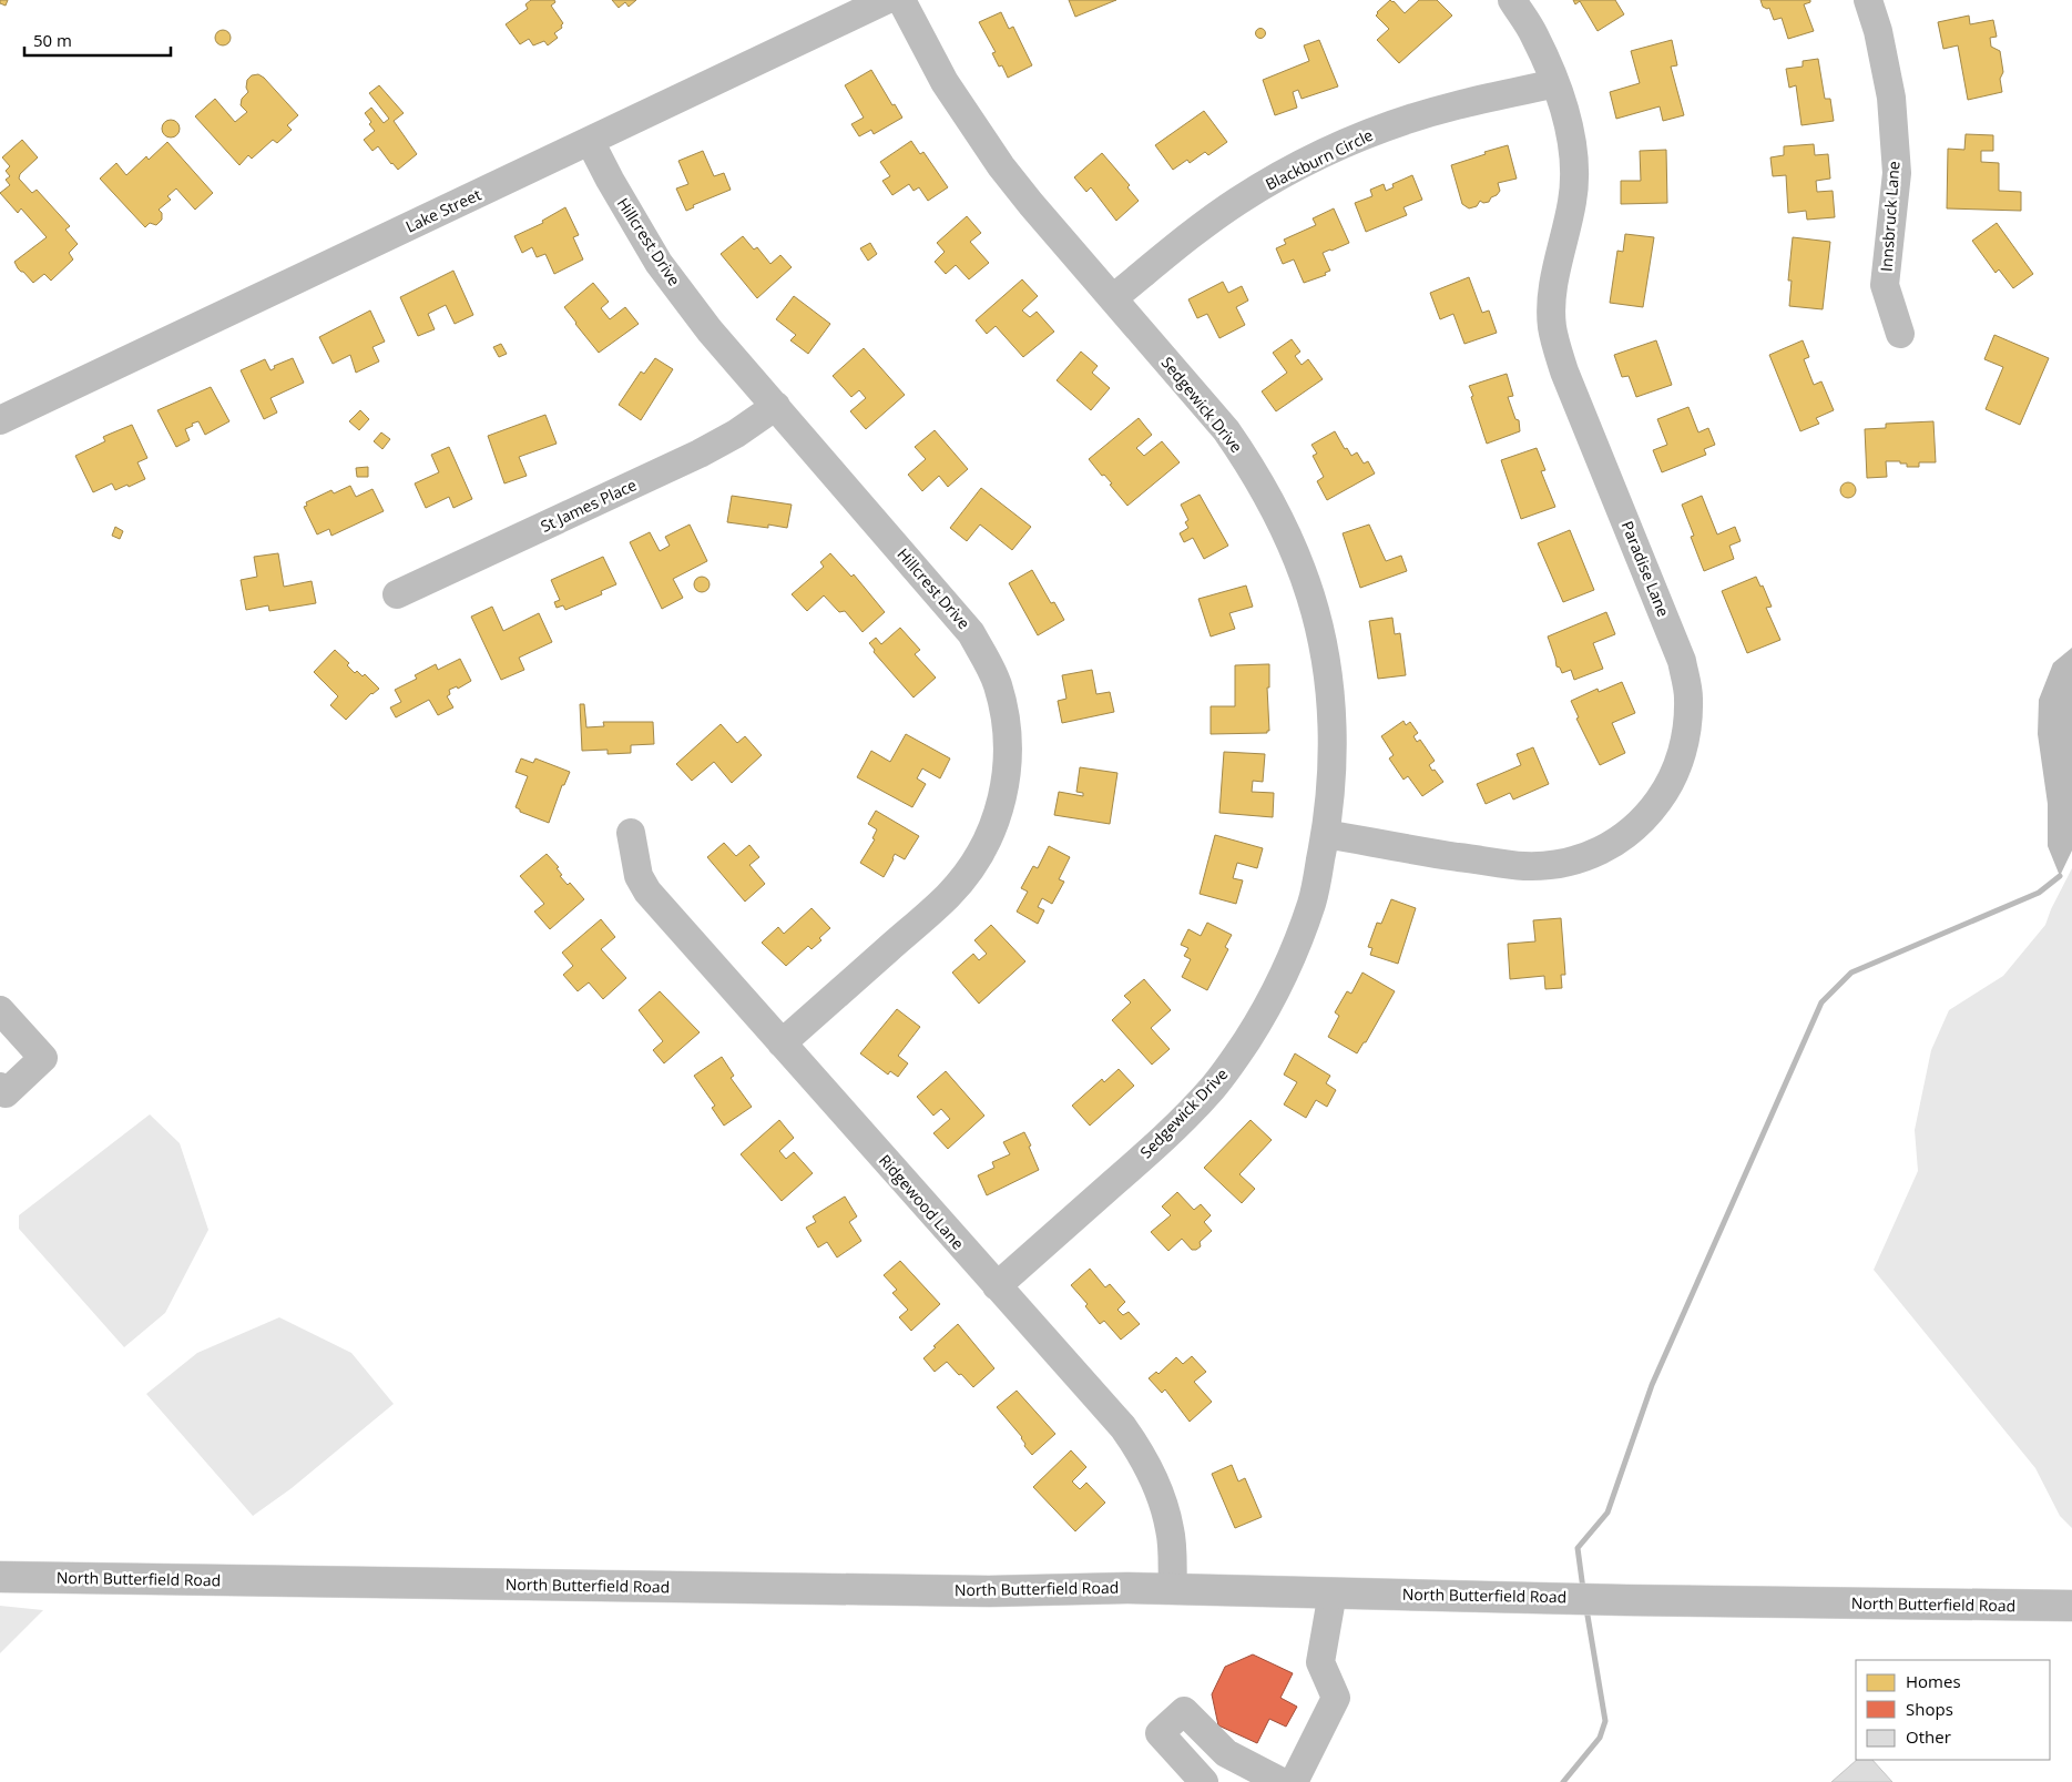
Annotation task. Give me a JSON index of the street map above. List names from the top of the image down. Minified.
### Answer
{"streets":{"main road":["North Butterfield Road"],"street":["Blackburn Circle","Lake Street","Innsbruck Lane","Hillcrest Drive","Sedgewick Drive","St James Place","Paradise Lane","Ridgewood Lane"]},"crossings":[["Blackburn Circle","Sedgewick Drive"],["Blackburn Circle","Paradise Lane"],["Lake Street","Hillcrest Drive"],["Hillcrest Drive","St James Place"],["Hillcrest Drive","Ridgewood Lane"],["Sedgewick Drive","Paradise Lane"],["Sedgewick Drive","Ridgewood Lane"],["Ridgewood Lane","North Butterfield Road"]],"legend":["Homes","Shops","Other"],"scale_bar":"50 m"}
